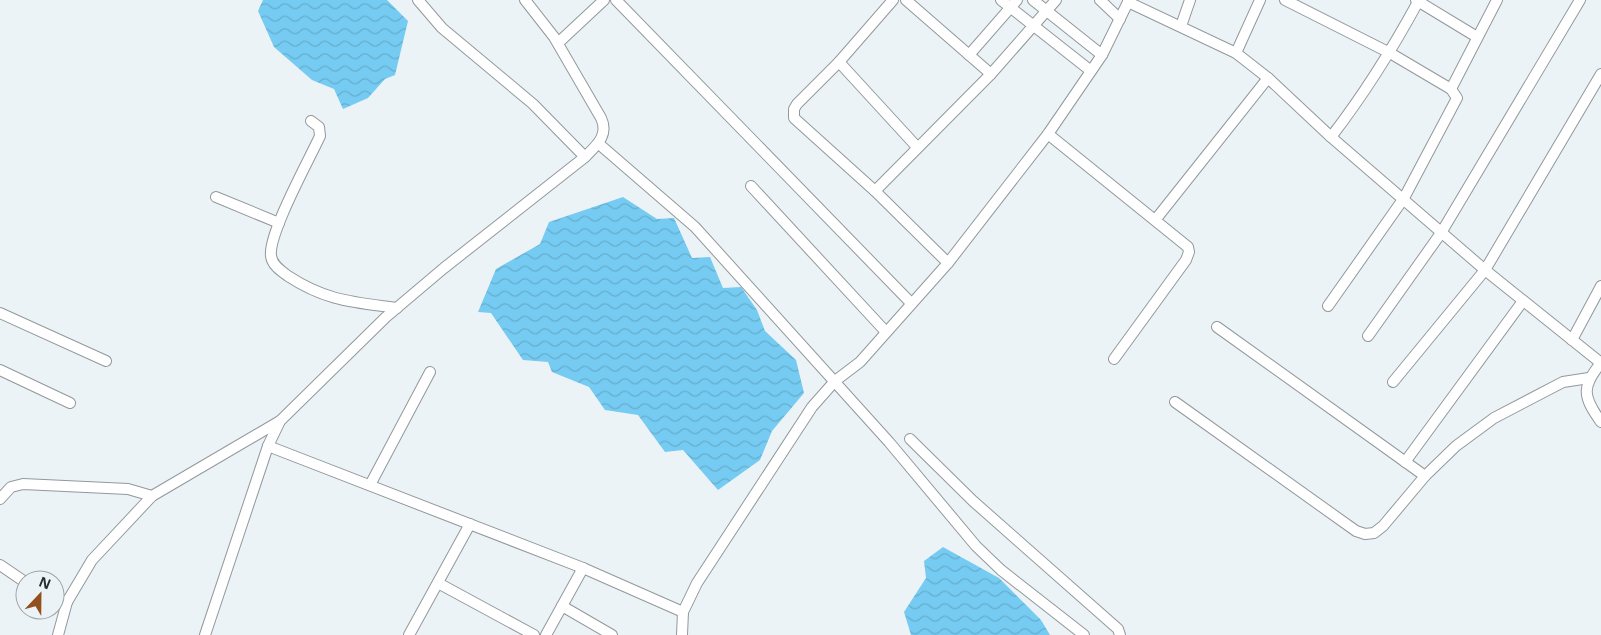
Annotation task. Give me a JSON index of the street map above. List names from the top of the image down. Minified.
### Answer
{"north":"top"}
